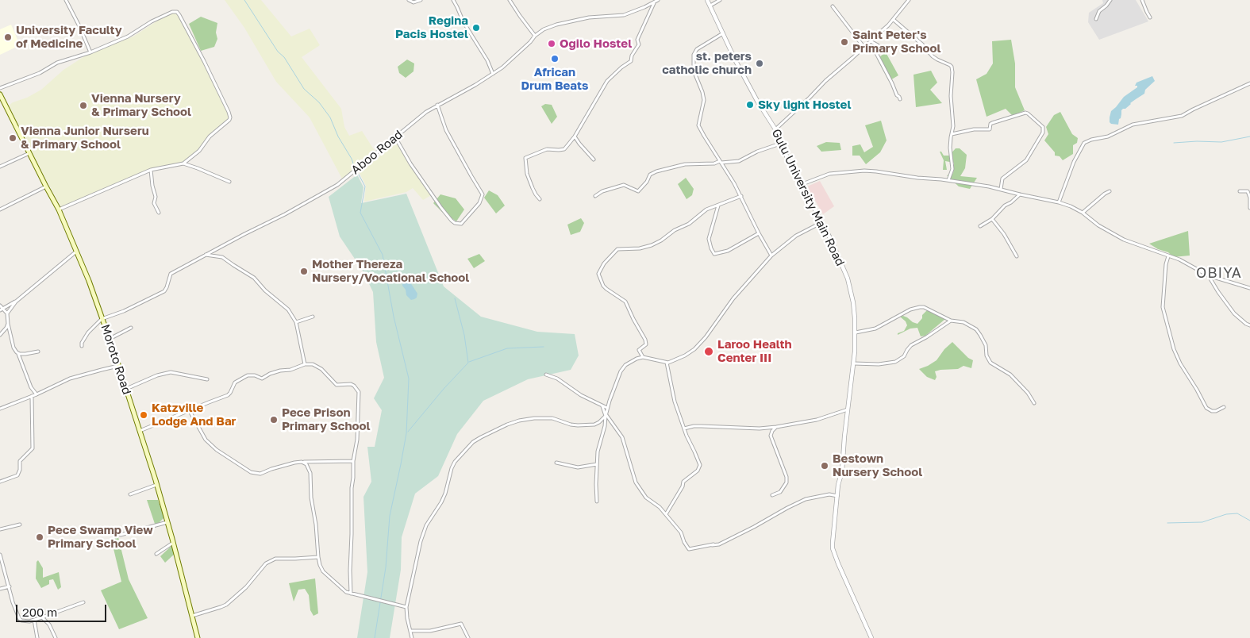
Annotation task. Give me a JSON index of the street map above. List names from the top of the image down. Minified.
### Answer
{"streets":{"main road":["Moroto Road"],"street":["Aboo Road","Gulu University Main Road"]},"crossings":[["Aboo Road","Moroto Road"]],"districts":["OBIYA"],"places":["Regina Pacis Hostel","University Faculty of Medicine","Saint Peter's Primary School","Ogilo Hostel","African Drum Beats","st. peters catholic church","Sky light Hostel","Vienna Nursery & Primary School","Vienna Junior Nurseru & Primary School","Mother Thereza Nursery/Vocational School","Laroo Health Center III","Katzville Lodge And Bar","Pece Prison Primary School","Bestown Nursery School","Pece Swamp View Primary School"],"scale_bar":"200 m"}
